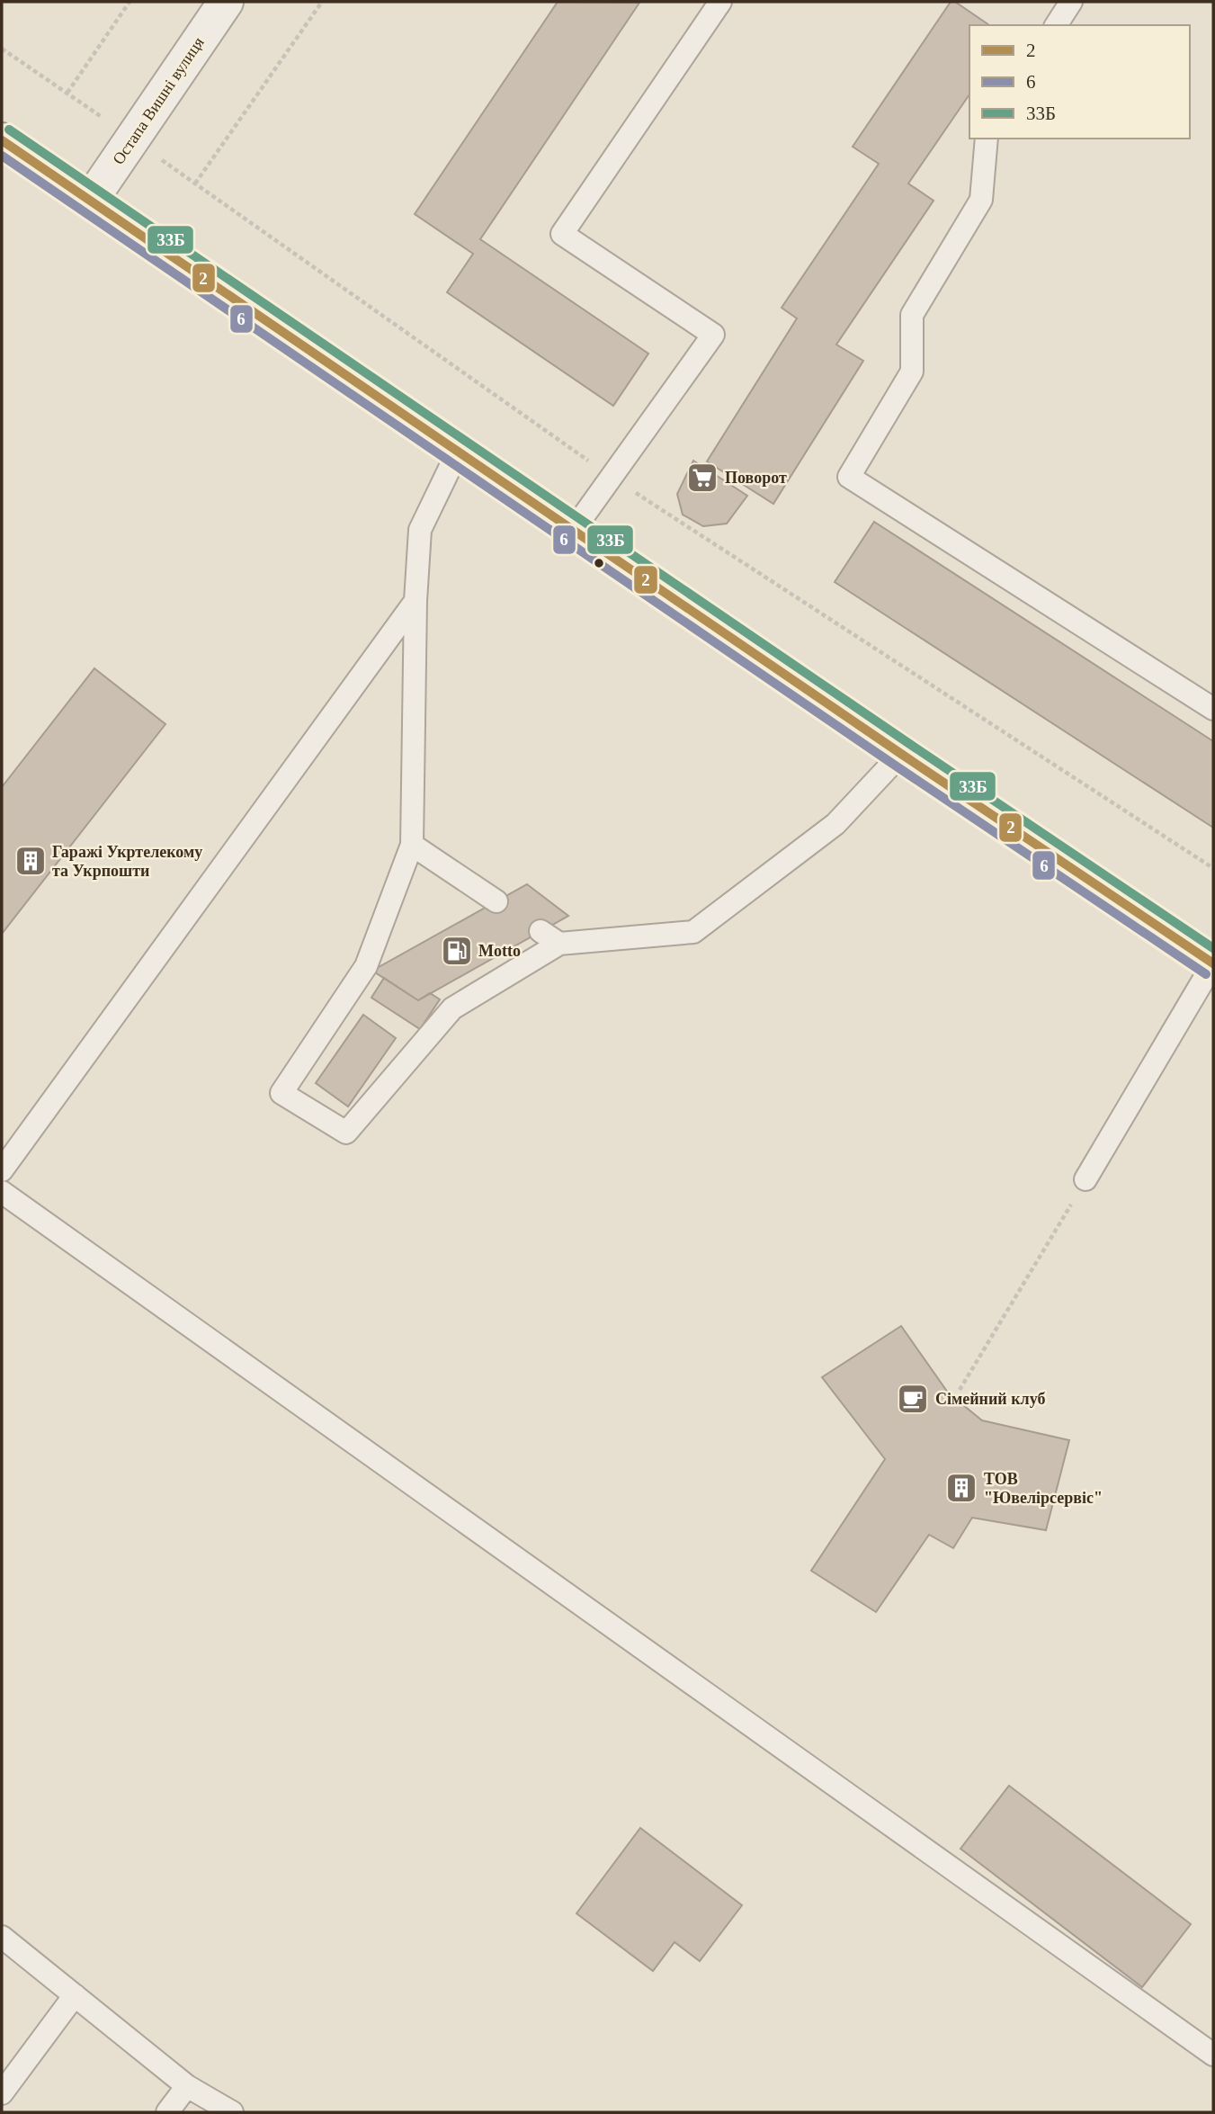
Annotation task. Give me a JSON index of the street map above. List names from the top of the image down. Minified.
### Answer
{"streets":{"street":["Остапа Вишні вулиця"]},"places":{"supermarket":["Поворот"],"building":["Гаражі Укртелекому та Укрпошти","ТОВ \"Ювелірсервіс\""],"fuel station":["Motto"],"cafe":["Сімейний клуб"]},"lines":["transit line 33Б","transit line 2","transit line 6"],"legend":["2","6","33Б"]}
